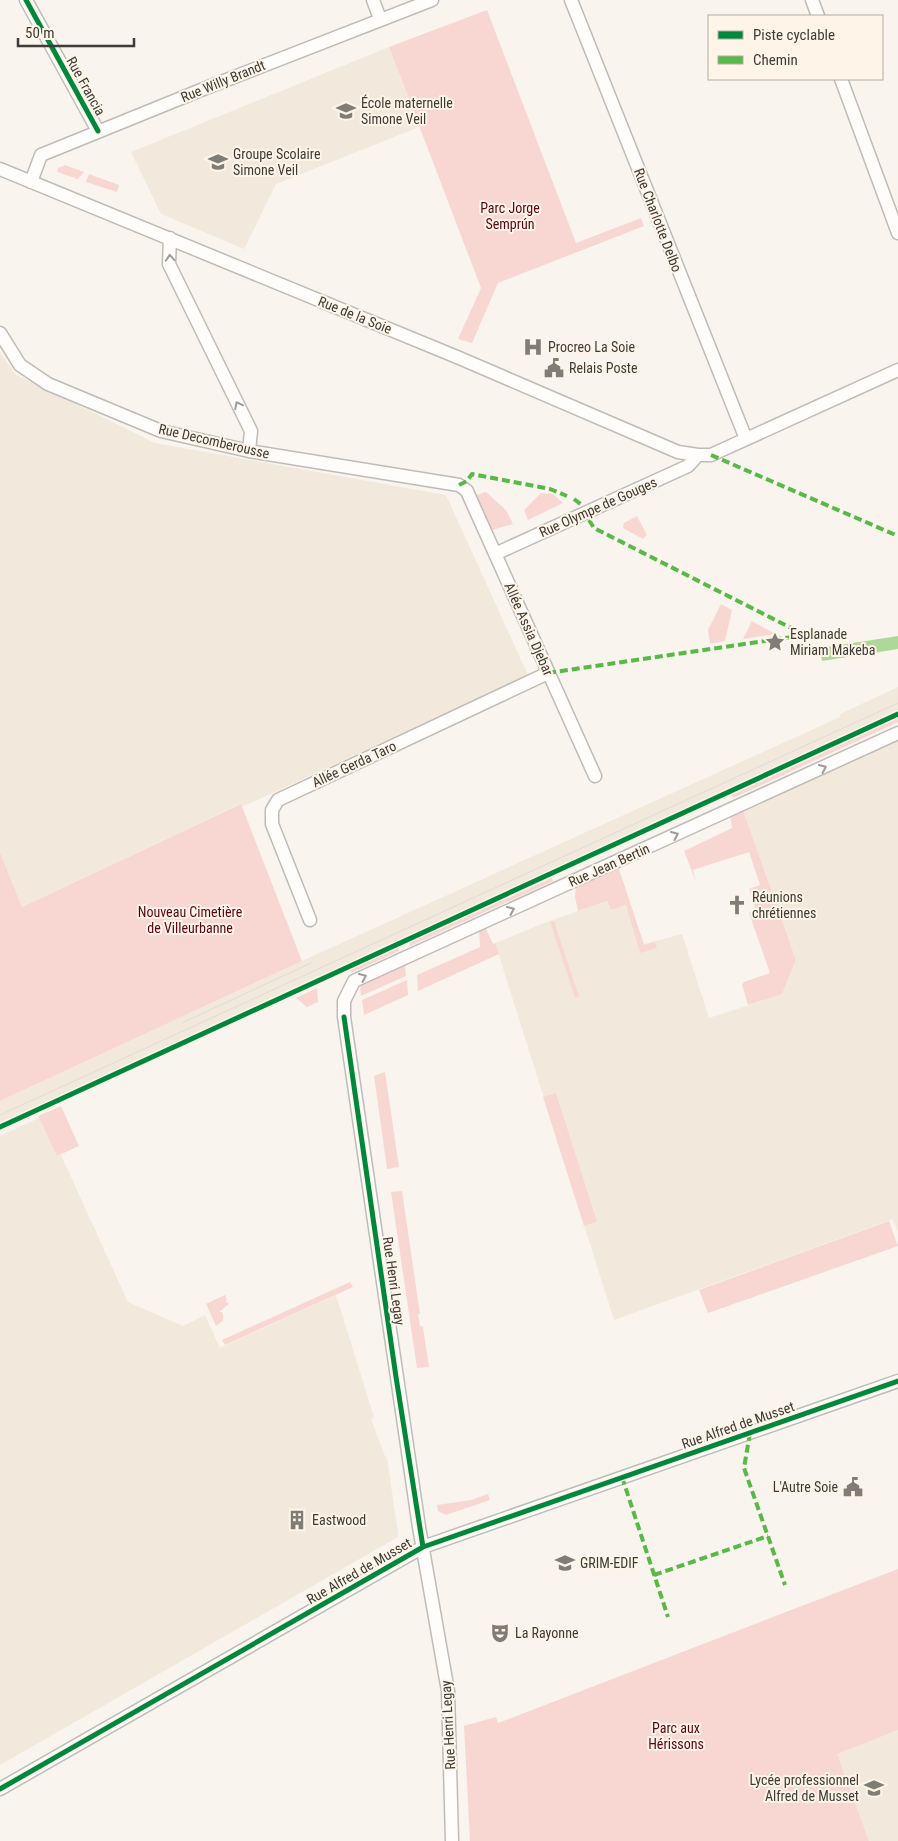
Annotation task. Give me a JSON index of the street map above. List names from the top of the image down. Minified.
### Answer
{"streets":{"street":["Rue Willy Brandt","Rue Francia","Rue Charlotte Delbo","Rue de la Soie","Rue Decomberousse","Rue Olympe de Gouges","Allée Assia Djebar","Allée Gerda Taro","Rue Jean Bertin","Rue Henri Legay","Rue Alfred de Musset"]},"crossings":[["Rue Willy Brandt","Rue Francia"],["Rue Willy Brandt","Rue de la Soie"],["Rue Charlotte Delbo","Rue de la Soie"],["Rue de la Soie","Rue Olympe de Gouges"],["Rue Decomberousse","Allée Assia Djebar"],["Rue Olympe de Gouges","Allée Assia Djebar"],["Allée Assia Djebar","Allée Gerda Taro"],["Rue Jean Bertin","Rue Henri Legay"],["Rue Henri Legay","Rue Alfred de Musset"]],"one_way":["Rue Jean Bertin"],"parks":["Parc Jorge Semprún","Nouveau Cimetière de Villeurbanne","Parc aux Hérissons"],"places":{"school or university":["École maternelle Simone Veil","Groupe Scolaire Simone Veil","GRIM-EDIF","Lycée professionnel Alfred de Musset"],"hospital":["Procreo La Soie"],"public building":["Relais Poste","L'Autre Soie"],"place":["Esplanade Miriam Makeba"],"church":["Réunions chrétiennes"],"building":["Eastwood"],"theatre":["La Rayonne"]},"legend":["Piste cyclable","Chemin"],"scale_bar":"50 m"}
